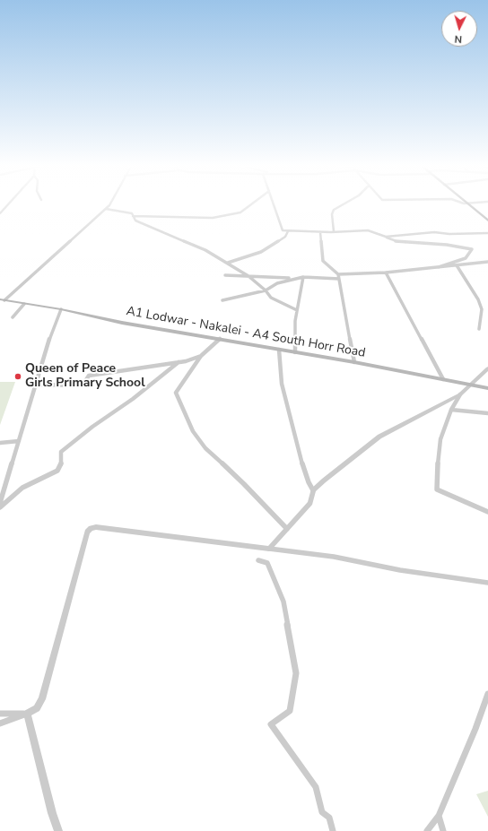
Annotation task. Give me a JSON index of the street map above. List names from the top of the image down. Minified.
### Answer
{"streets":{"main road":["A1 Lodwar - Nakalei - A4 South Horr Road"]},"places":["Queen of Peace Girls Primary School"],"north":"bottom"}
